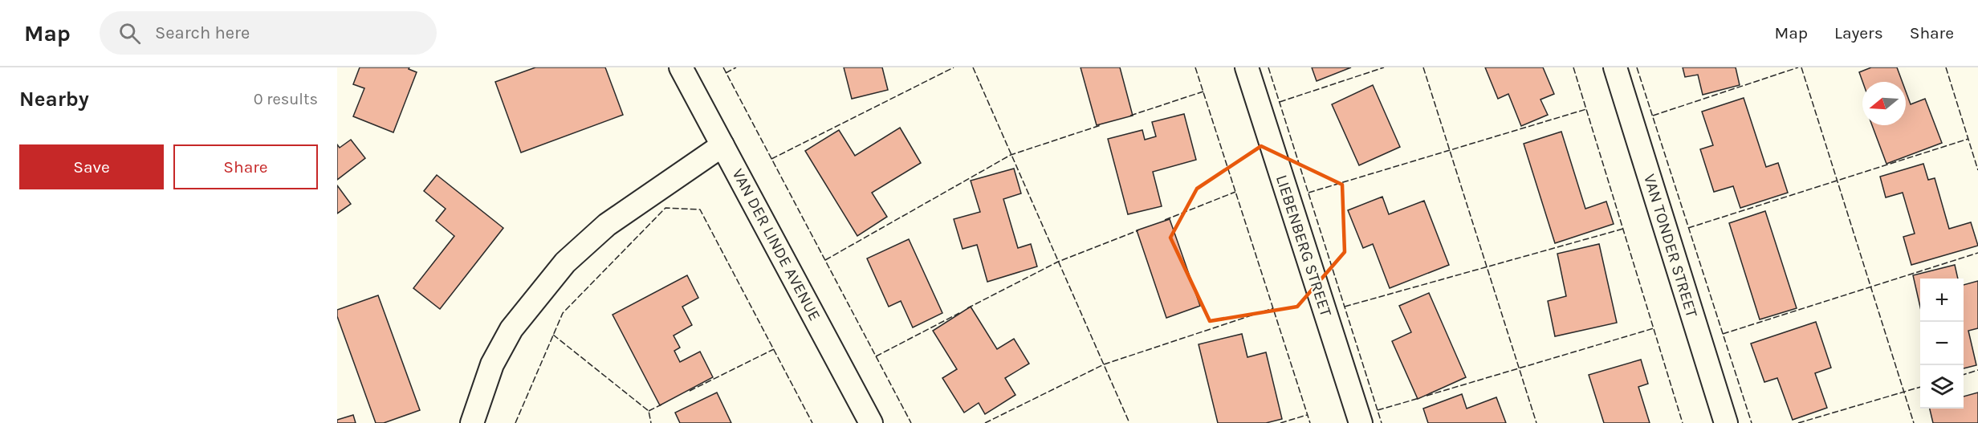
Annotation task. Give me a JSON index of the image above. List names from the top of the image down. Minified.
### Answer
{"streets":{"street":["VAN DER LINDE AVENUE","LIEBENBERG STREET","VAN TONDER STREET"]},"north":"left","page":{"header":"Map","search":"Search here","nav":["Map","Layers","Share"],"heading":["Nearby","0 results"],"buttons":["Save","Share"],"map_buttons":["+","−"]}}
